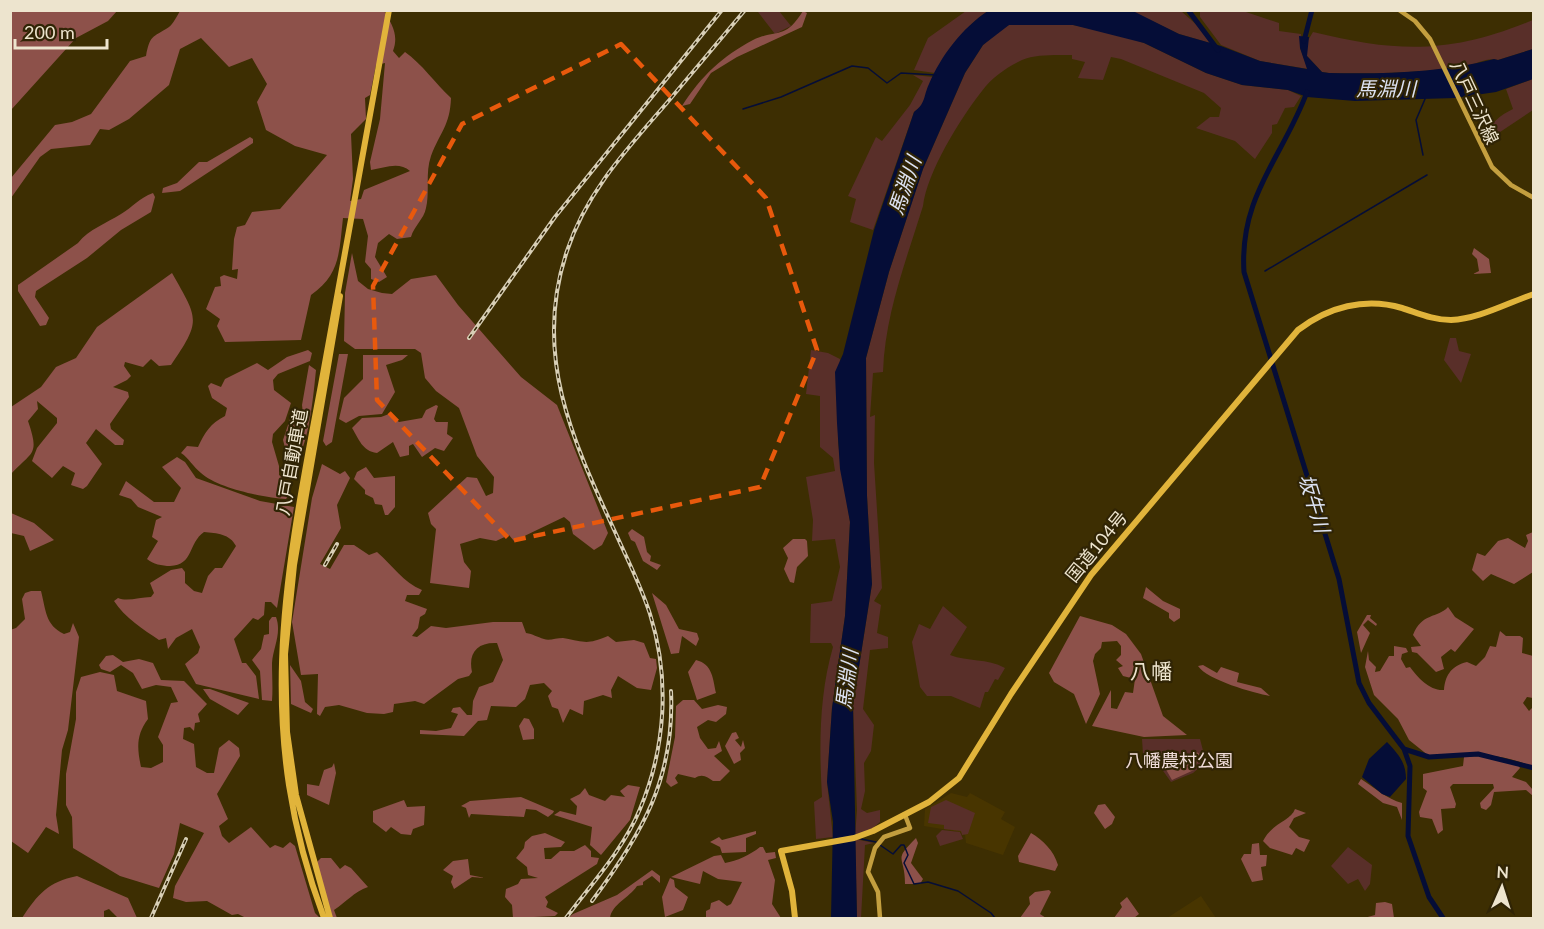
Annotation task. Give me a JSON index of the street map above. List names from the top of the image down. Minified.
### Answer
{"streets":{"highway":["八戸自動車道","国道104号"],"main road":["八戸三沢線"]},"districts":["八幡"],"water":["馬淵川","坂牛川"],"parks":["八幡農村公園"],"scale_bar":"200 m","north":"top"}
